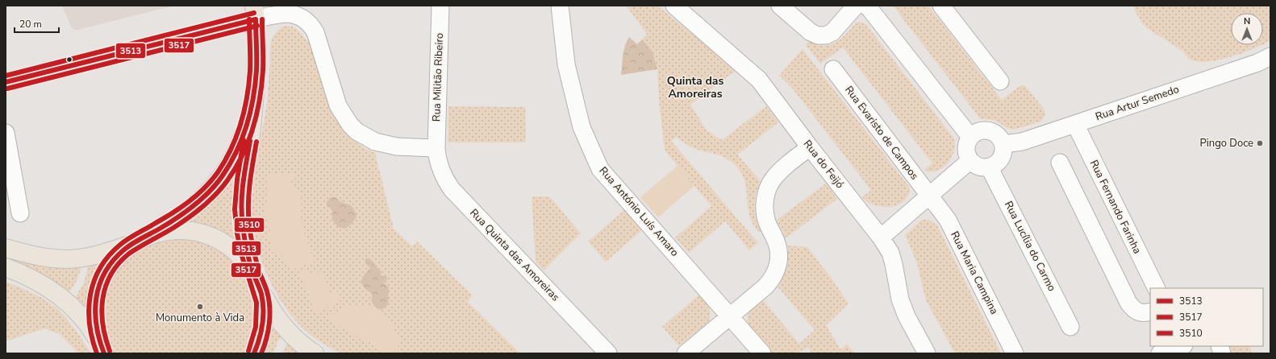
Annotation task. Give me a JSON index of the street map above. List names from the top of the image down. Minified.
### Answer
{"streets":{"street":["Rua Militão Ribeiro","Rua Artur Semedo","Rua Evaristo de Campos","Rua do Feijó","Rua Fernando Farinha","Rua António Luís Amaro","Rua Lucília do Carmo","Rua Quinta das Amoreiras","Rua Maria Campina"]},"crossings":[["Rua Militão Ribeiro","Rua Quinta das Amoreiras"],["Rua Artur Semedo","Rua Fernando Farinha"],["Rua Artur Semedo","Rua Lucília do Carmo"],["Rua Evaristo de Campos","Rua Maria Campina"]],"districts":["Quinta das Amoreiras"],"places":["Pingo Doce","Monumento à Vida"],"lines":["transit line 3510","transit line 3513","transit line 3517"],"legend":["3513","3517","3510"],"scale_bar":"20 m","north":"top"}
